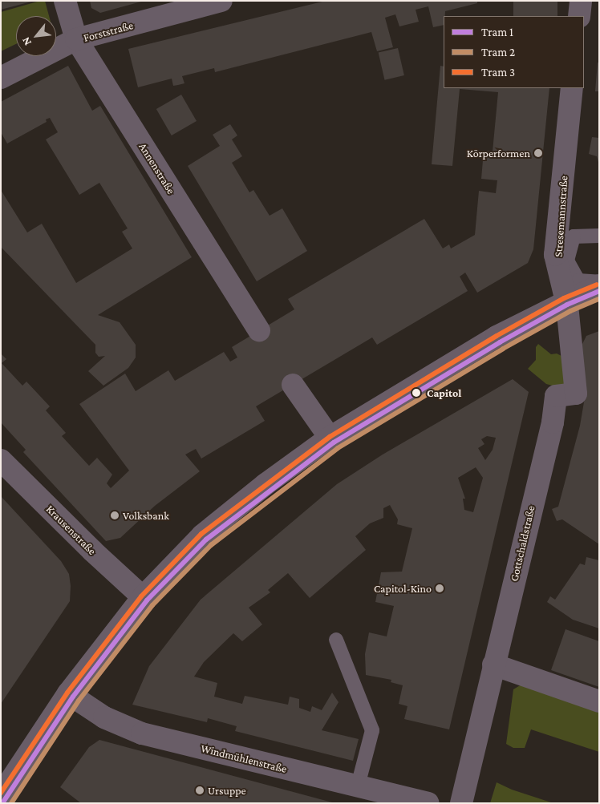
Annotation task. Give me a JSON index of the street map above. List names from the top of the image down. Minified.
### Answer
{"streets":{"street":["Forststraße","Annenstraße","Stresemannstraße","Krausenstraße","Gottschaldstraße","Windmühlenstraße"]},"crossings":[["Forststraße","Annenstraße"],["Stresemannstraße","Gottschaldstraße"]],"places":["Körperformen","Capitol","Volksbank","Capitol-Kino","Ursuppe"],"lines":["tram line 3","tram line 1","tram line 2"],"legend":["Tram 1","Tram 2","Tram 3"],"north":"bottom left"}
